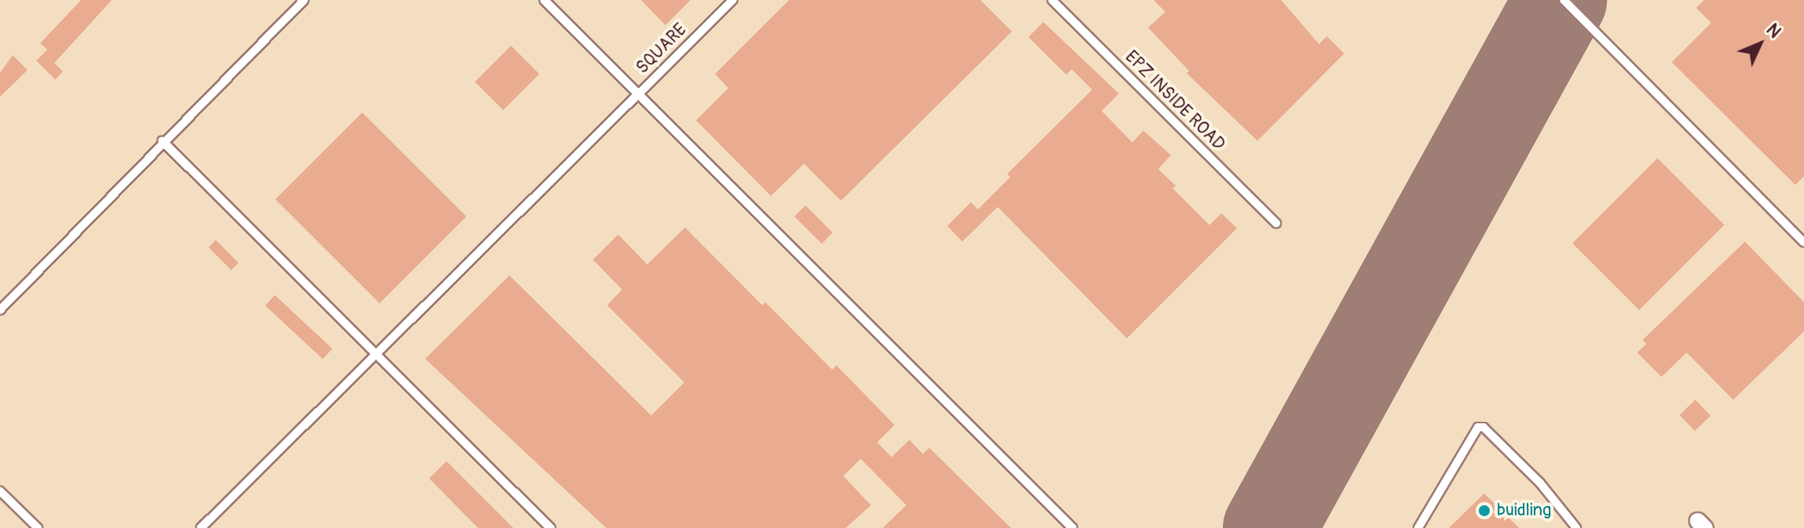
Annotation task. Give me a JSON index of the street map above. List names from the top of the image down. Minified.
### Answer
{"streets":{"lane":["SQUARE","EPZ INSIDE ROAD"]},"places":["buidling"],"north":"top right"}
